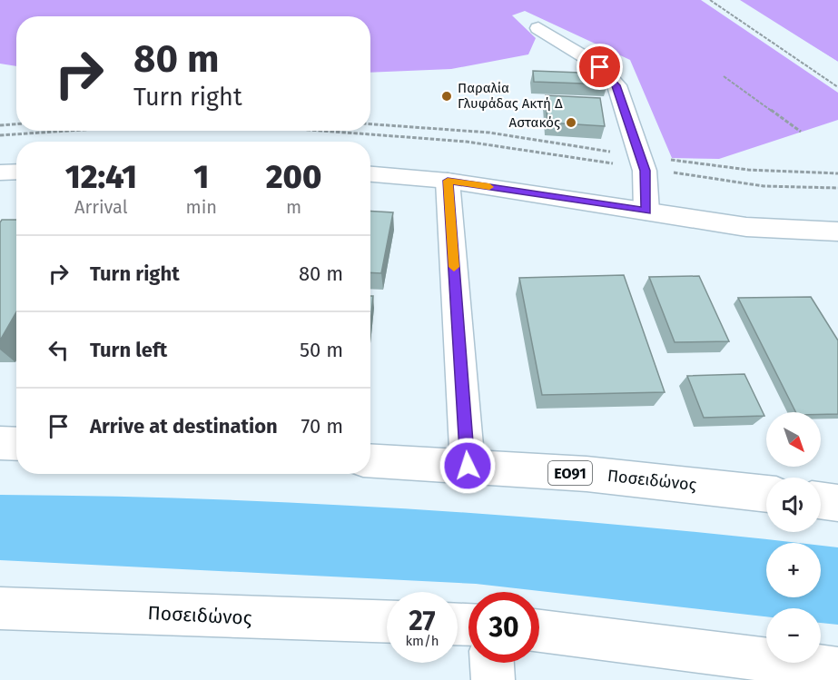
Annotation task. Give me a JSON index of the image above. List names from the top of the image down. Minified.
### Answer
{"streets":{"main road":["ΕΟ91","Ποσειδώνος"]},"places":["Παραλία Γλυφάδας Ακτή Δ","Αστακός"],"north":"bottom right","page":{"turn":["80 m","Turn right"],"eta":["12:41","Arrival","1","min","200","m"],"list":[{"name":"Turn right","value":"80 m"},{"name":"Turn left","value":"50 m"},{"name":"Arrive at destination","value":"70 m"}],"map_buttons":["+","−"],"speed":"27 km/h","limit":"30"}}
